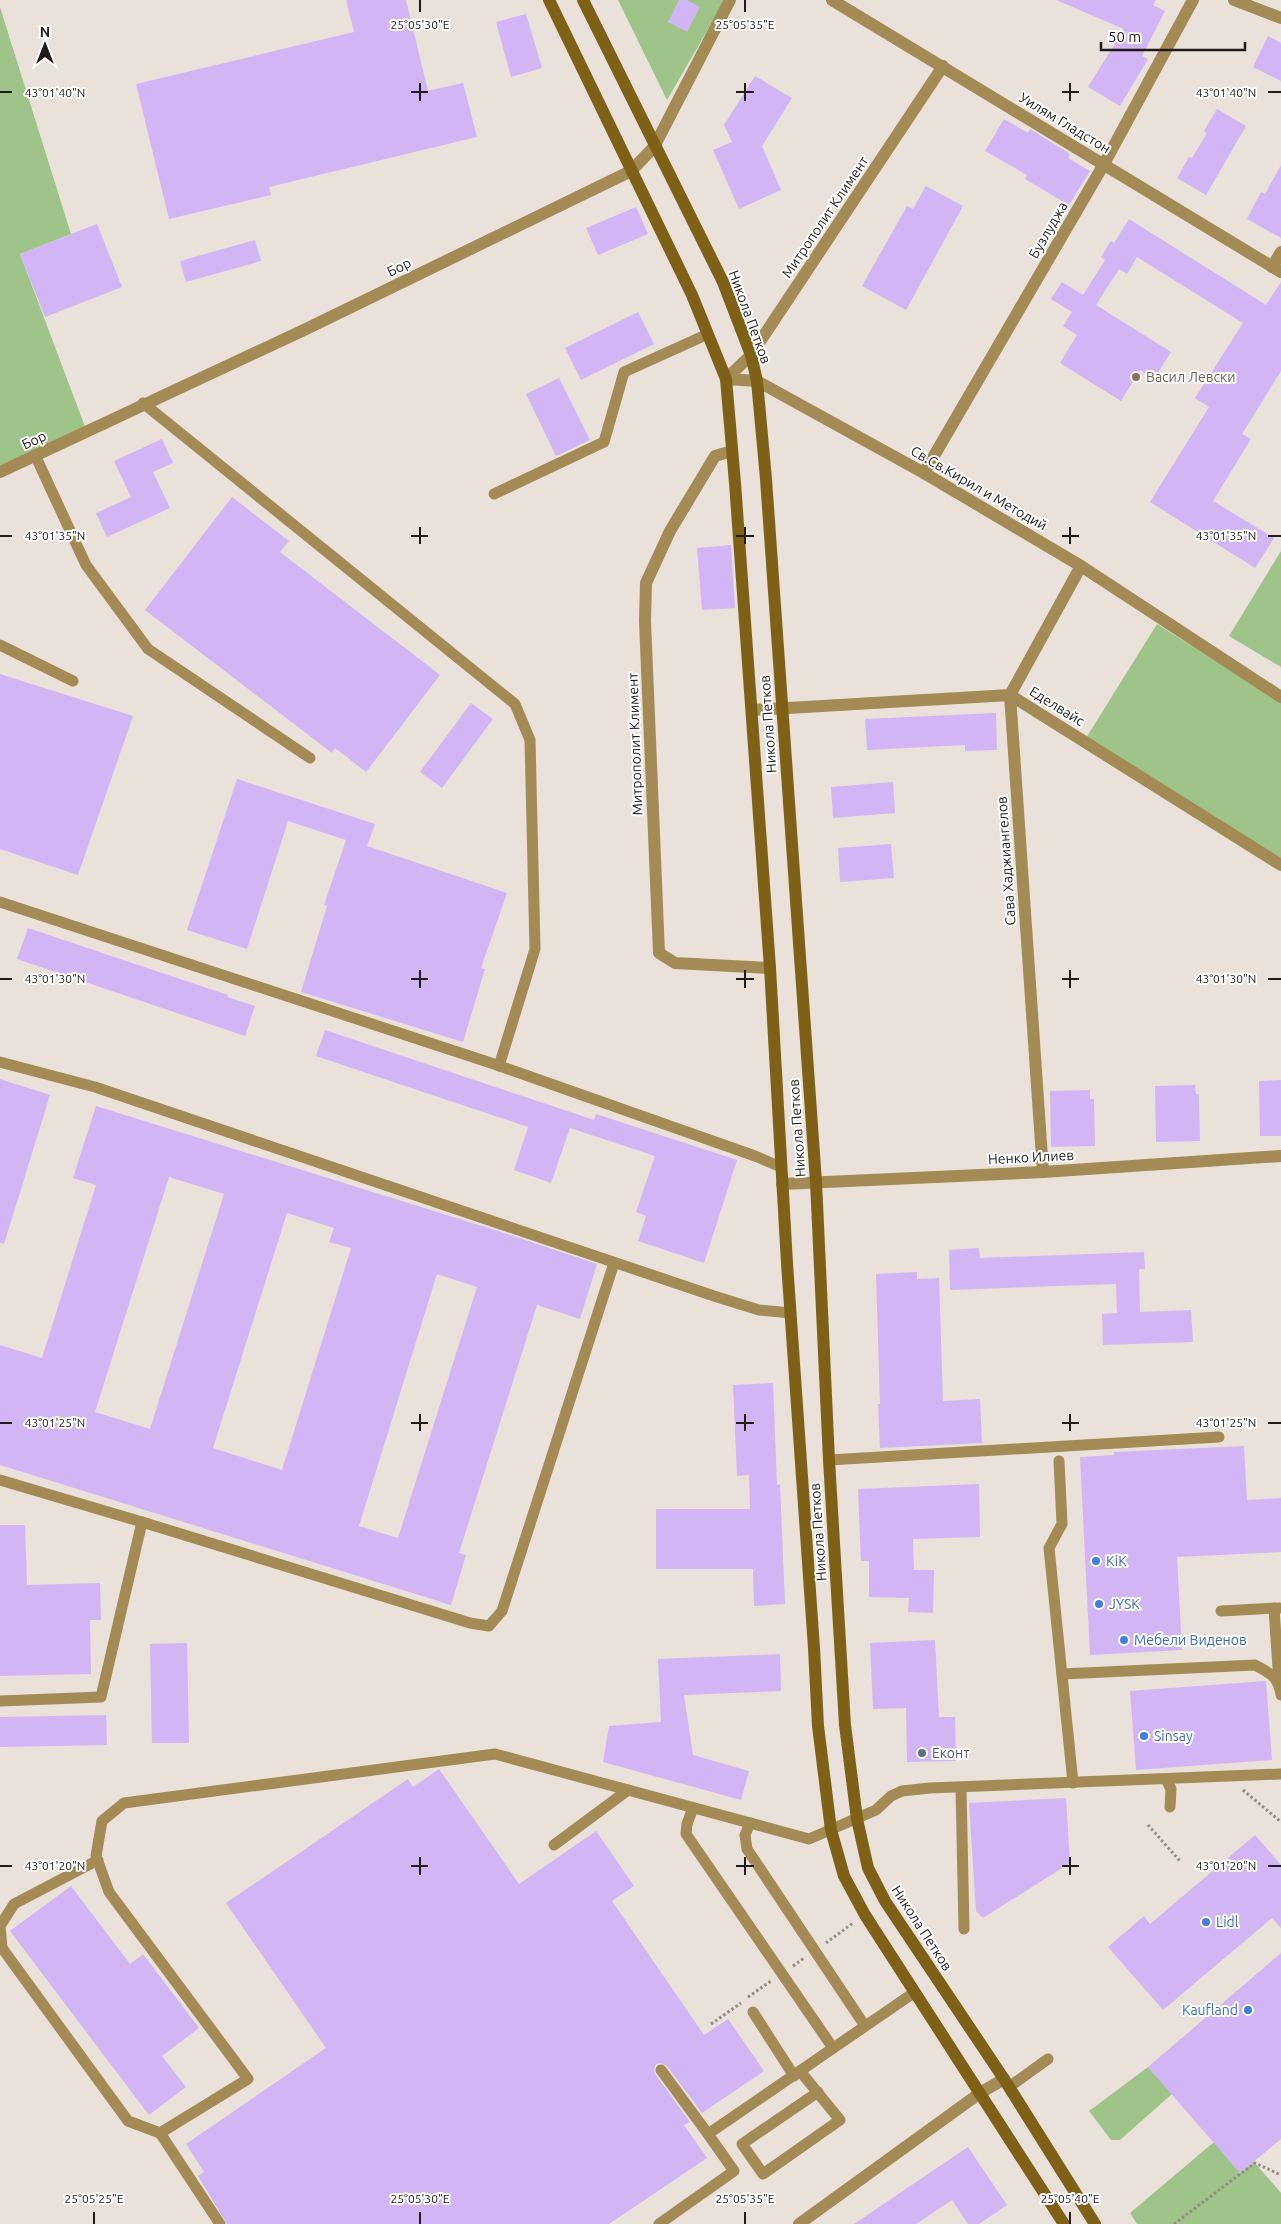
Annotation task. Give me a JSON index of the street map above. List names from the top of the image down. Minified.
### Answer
{"streets":{"main road":["Никола Петков"],"street":["Уилям Гладстон","Митрополит Климент","Бузлуджа","Бор","Св.Св.Кирил и Методий","Еделвайс","Сава Хаджиангелов","Ненко Илиев"]},"crossings":[["Уилям Гладстон","Митрополит Климент"],["Уилям Гладстон","Бузлуджа"],["Митрополит Климент","Никола Петков"],["Митрополит Климент","Св.Св.Кирил и Методий"],["Бузлуджа","Св.Св.Кирил и Методий"],["Бор","Никола Петков"],["Никола Петков","Св.Св.Кирил и Методий"],["Никола Петков","Еделвайс"],["Никола Петков","Ненко Илиев"],["Еделвайс","Сава Хаджиангелов"],["Сава Хаджиангелов","Ненко Илиев"]],"places":["Васил Левски","KiK","JYSK","Мебели Виденов","Sinsay","Еконт","Lidl","Kaufland"],"scale_bar":"50 m","north":"top","coordinates":["25°05'30\"E","25°05'35\"E","43°01'40\"N","43°01'35\"N","43°01'30\"N","43°01'25\"N","43°01'20\"N","25°05'25\"E","25°05'40\"E"]}
